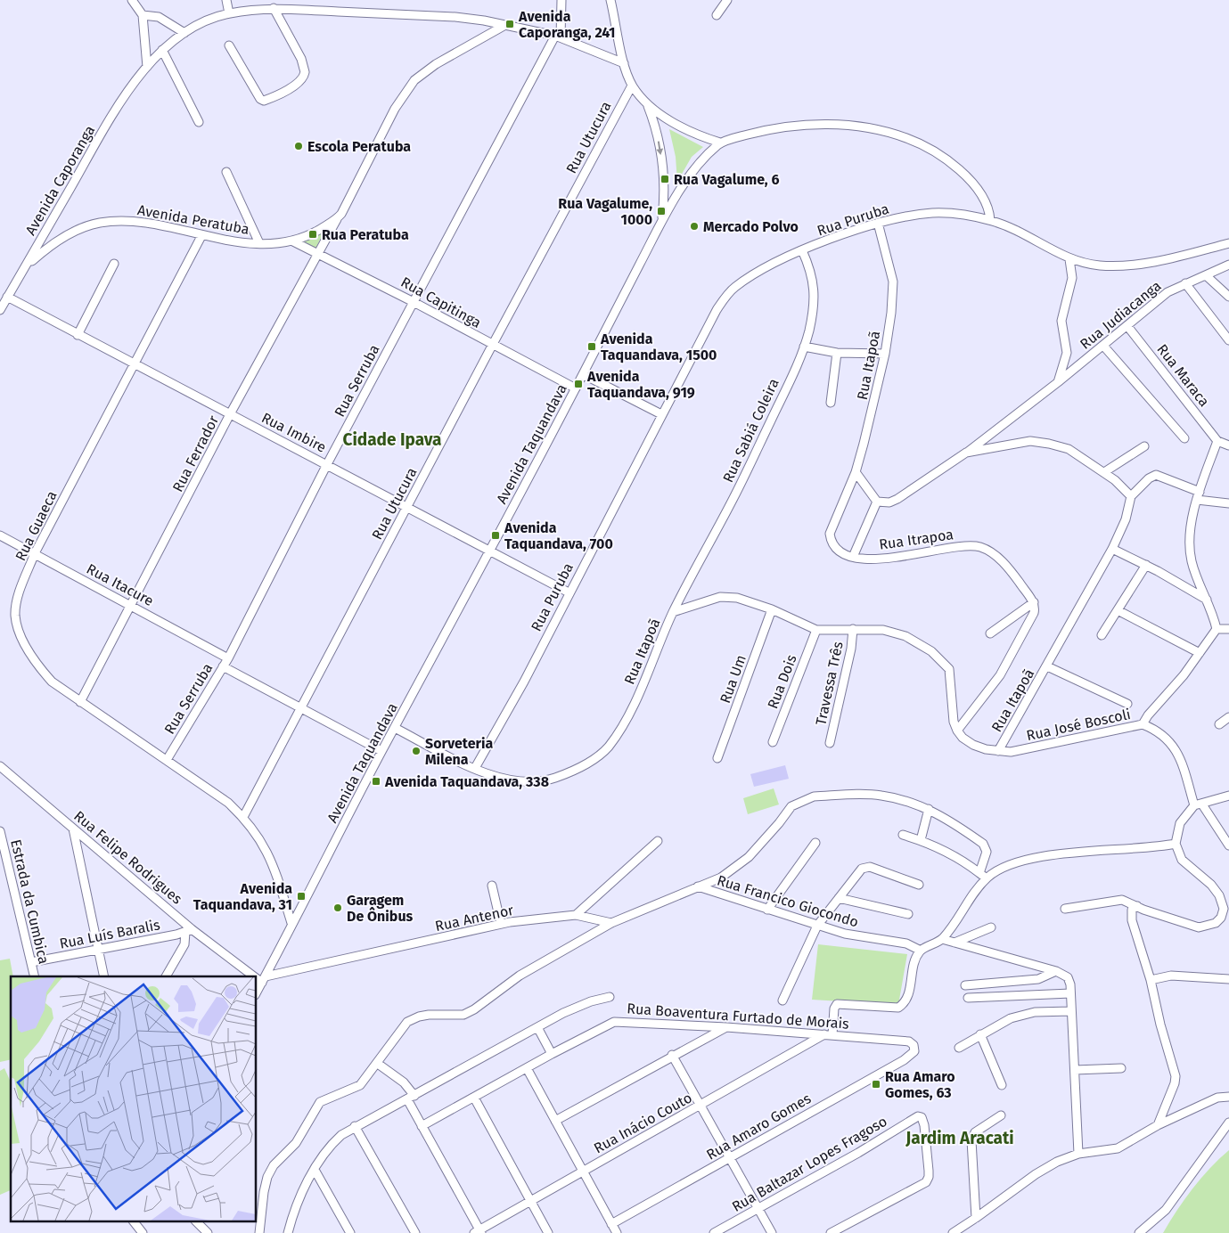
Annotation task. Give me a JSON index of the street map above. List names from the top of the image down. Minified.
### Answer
{"streets":{"street":["Rua Utucura","Avenida Caporanga","Avenida Peratuba","Rua Puruba","Rua Capitinga","Rua Judiacanga","Rua Itapoã","Rua Maraca","Rua Serruba","Rua Sabiá Coleira","Rua Imbire","Avenida Taquandava","Rua Ferrador","Rua Guaeca","Rua Itrapoa","Rua Itacure","Rua Um","Rua Dois","Travessa Três","Rua José Boscoli","Rua Felipe Rodrigues","Rua Francico Giocondo","Estrada da Cumbica","Rua Antenor","Rua Luís Baralis","Rua Boaventura Furtado de Morais","Rua Inácio Couto","Rua Amaro Gomes","Rua Baltazar Lopes Fragoso"]},"crossings":[["Rua Utucura","Rua Capitinga"],["Rua Utucura","Rua Imbire"],["Rua Utucura","Rua Guaeca"],["Avenida Caporanga","Avenida Peratuba"],["Avenida Caporanga","Rua Serruba"],["Avenida Caporanga","Rua Imbire"],["Avenida Peratuba","Rua Capitinga"],["Avenida Peratuba","Rua Ferrador"],["Avenida Peratuba","Rua Guaeca"],["Rua Puruba","Rua Itapoã"],["Rua Puruba","Rua Sabiá Coleira"],["Rua Puruba","Rua Imbire"],["Rua Capitinga","Rua Serruba"],["Rua Capitinga","Avenida Taquandava"],["Rua Capitinga","Rua Ferrador"],["Rua Judiacanga","Rua Maraca"],["Rua Itapoã","Rua Sabiá Coleira"],["Rua Itapoã","Avenida Taquandava"],["Rua Itapoã","Rua Itrapoa"],["Rua Itapoã","Rua Um"],["Rua Itapoã","Rua Dois"],["Rua Itapoã","Travessa Três"],["Rua Itapoã","Rua José Boscoli"],["Rua Serruba","Rua Imbire"],["Rua Serruba","Rua Guaeca"],["Rua Serruba","Rua Itacure"],["Rua Imbire","Avenida Taquandava"],["Rua Imbire","Rua Ferrador"],["Rua Imbire","Rua Guaeca"],["Avenida Taquandava","Rua Guaeca"],["Avenida Taquandava","Rua Felipe Rodrigues"],["Avenida Taquandava","Rua Antenor"],["Rua Ferrador","Rua Guaeca"],["Rua Ferrador","Rua Itacure"],["Rua Guaeca","Rua Itacure"],["Rua Felipe Rodrigues","Rua Antenor"],["Rua Felipe Rodrigues","Rua Luís Baralis"],["Estrada da Cumbica","Rua Luís Baralis"],["Rua Boaventura Furtado de Morais","Rua Inácio Couto"],["Rua Boaventura Furtado de Morais","Rua Amaro Gomes"]],"districts":["Cidade Ipava","Jardim Aracati"],"places":{"transit":["Avenida Caporanga, 241","Rua Vagalume, 6","Rua Vagalume, 1000","Rua Peratuba","Avenida Taquandava, 1500","Avenida Taquandava, 919","Avenida Taquandava, 700","Avenida Taquandava, 338","Avenida Taquandava, 31","Rua Amaro Gomes, 63"],"other":["Escola Peratuba","Mercado Polvo","Sorveteria Milena","Garagem De Ônibus"]}}
